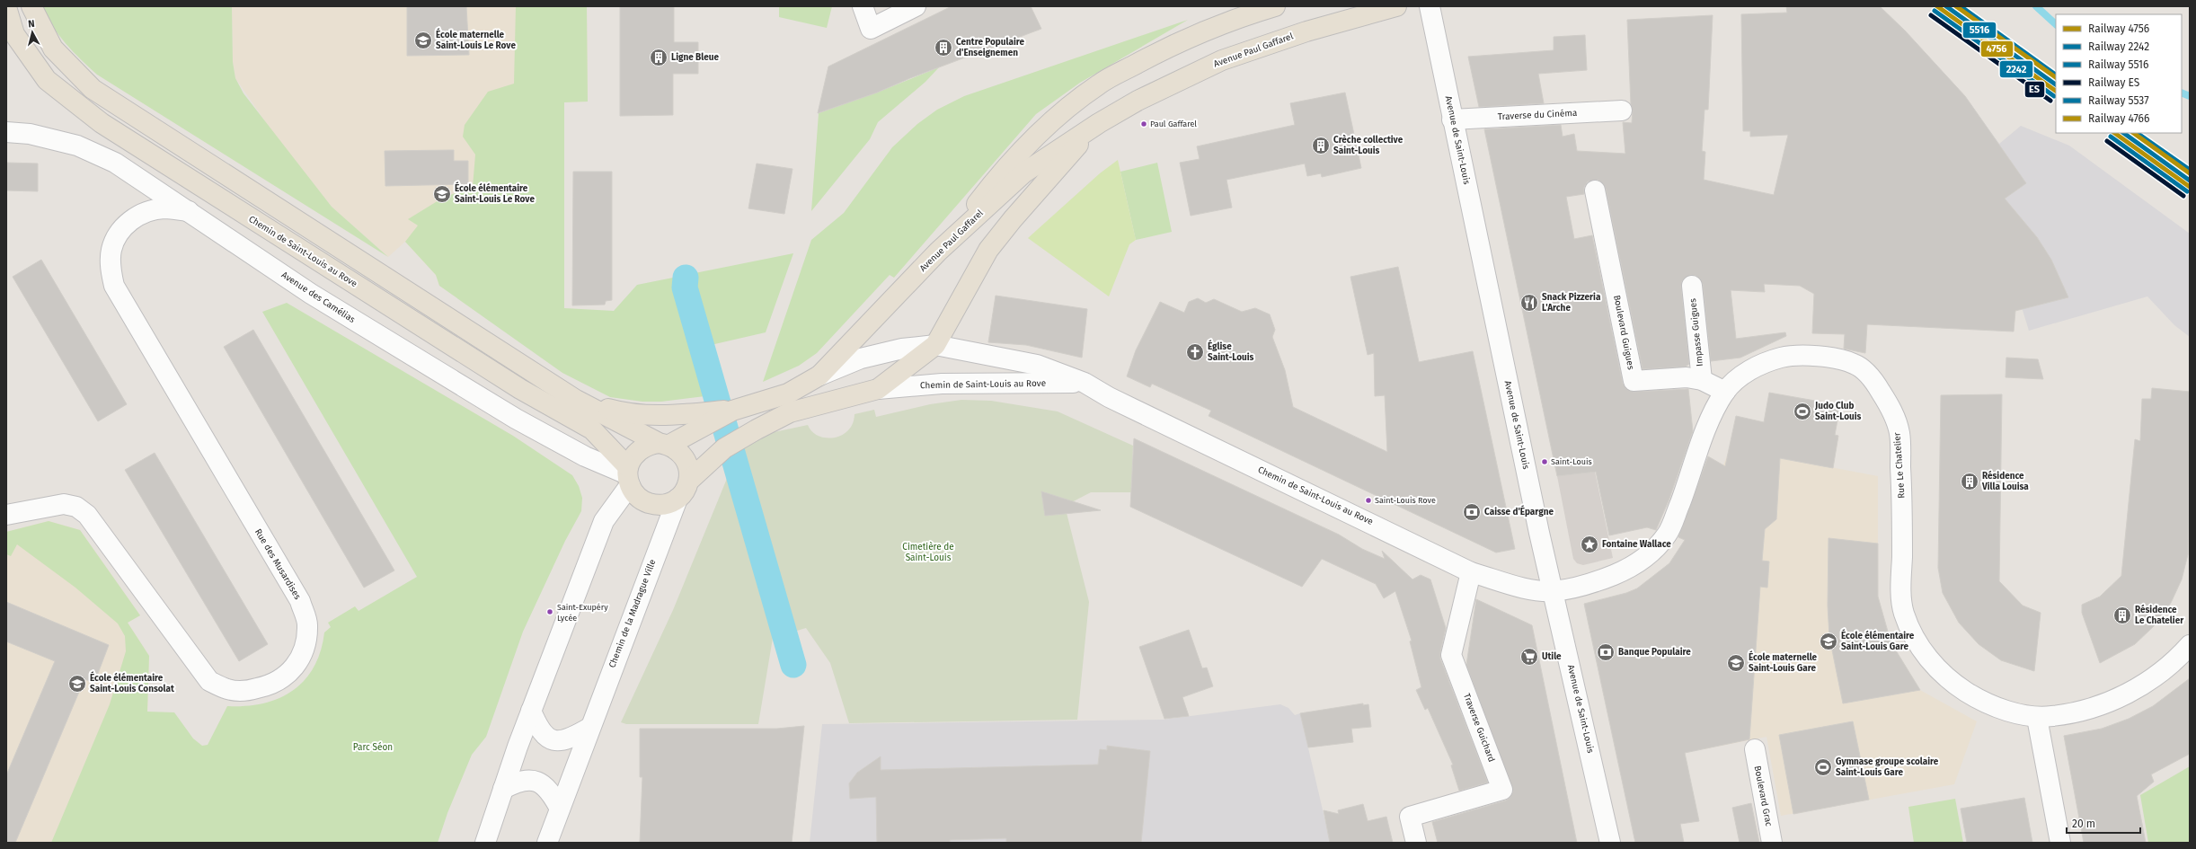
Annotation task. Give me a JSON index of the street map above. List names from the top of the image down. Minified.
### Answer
{"streets":{"main road":["Avenue Paul Gaffarel","Chemin de Saint-Louis au Rove"],"street":["Traverse du Cinéma","Avenue de Saint-Louis","Avenue des Camélias","Boulevard Guigues","Impasse Guigues","Rue Le Chatelier","Rue des Musardises","Chemin de la Madrague Ville","Traverse Guichard","Boulevard Grac"]},"crossings":[["Avenue Paul Gaffarel","Chemin de Saint-Louis au Rove"],["Traverse du Cinéma","Avenue de Saint-Louis"],["Avenue de Saint-Louis","Chemin de Saint-Louis au Rove"],["Avenue de Saint-Louis","Rue Le Chatelier"],["Chemin de Saint-Louis au Rove","Avenue des Camélias"],["Chemin de Saint-Louis au Rove","Rue Le Chatelier"],["Chemin de Saint-Louis au Rove","Chemin de la Madrague Ville"],["Chemin de Saint-Louis au Rove","Traverse Guichard"],["Avenue des Camélias","Rue des Musardises"],["Avenue des Camélias","Chemin de la Madrague Ville"],["Boulevard Guigues","Impasse Guigues"],["Boulevard Guigues","Rue Le Chatelier"]],"parks":["Cimetière de Saint-Louis","Parc Séon"],"places":{"school or university":["École maternelle Saint-Louis Le Rove","École élémentaire Saint-Louis Le Rove","École élémentaire Saint-Louis Gare","École maternelle Saint-Louis Gare","École élémentaire Saint-Louis Consolat"],"building":["Centre Populaire d'Enseignemen","Ligne Bleue","Crèche collective Saint-Louis","Résidence Villa Louisa","Résidence Le Chatelier"],"other":["Paul Gaffarel","Saint-Louis","Saint-Louis Rove","Saint-Exupéry Lycée"],"restaurant":["Snack Pizzeria L'Arche"],"church":["Église Saint-Louis"],"sports":["Judo Club Saint-Louis","Gymnase groupe scolaire Saint-Louis Gare"],"bank":["Caisse d'Épargne","Banque Populaire"],"place":["Fontaine Wallace"],"supermarket":["Utile"]},"lines":["rail line 4756","rail line 5516","rail line 5537","rail line 4766","rail line 2242","rail line ES"],"legend":["Railway 4756","Railway 2242","Railway 5516","Railway ES","Railway 5537","Railway 4766"],"scale_bar":"20 m","north":"top"}
